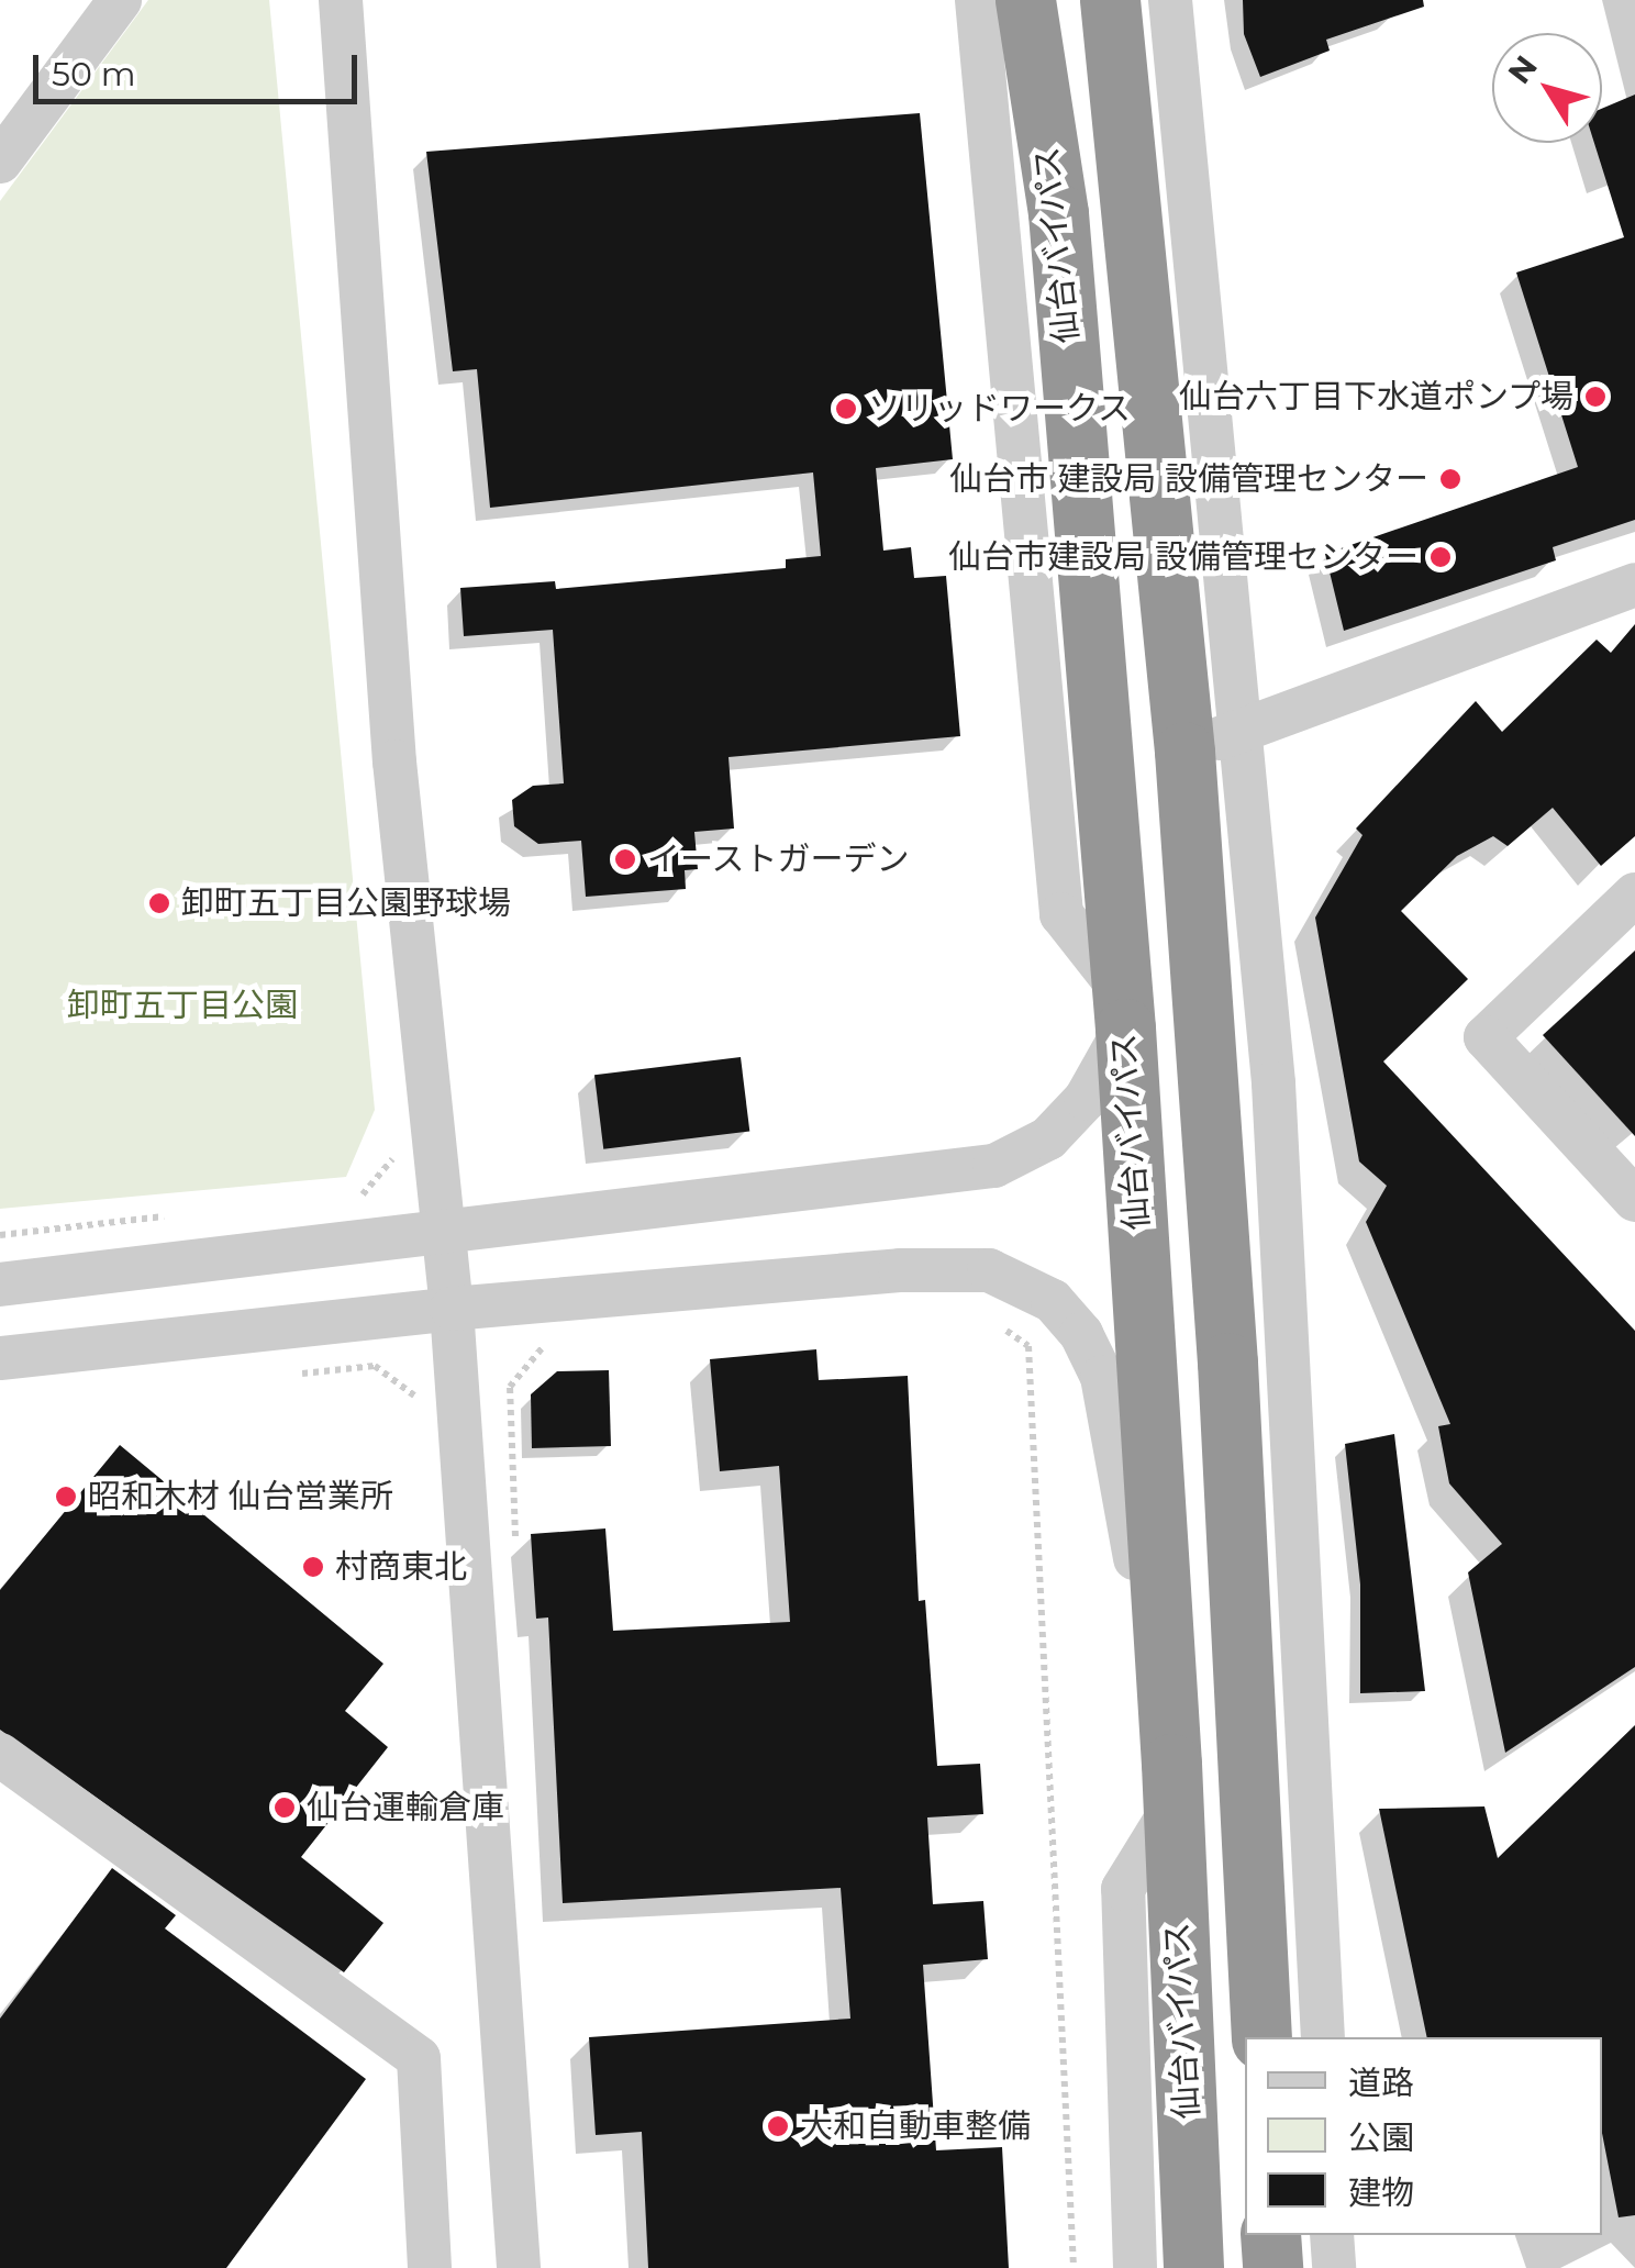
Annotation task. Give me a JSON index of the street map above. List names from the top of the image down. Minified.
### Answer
{"streets":{"highway":["仙台バイパス"]},"parks":["卸町五丁目公園"],"places":["仙台六丁目下水道ポンプ場","ソリッドワークス","仙台市 建設局 設備管理センター","仙台市建設局 設備管理センター","イーストガーデン","卸町五丁目公園野球場","昭和木材 仙台営業所","村商東北","仙台運輸倉庫","大和自動車整備"],"legend":["道路","公園","建物"],"scale_bar":"50 m","north":"top left"}
